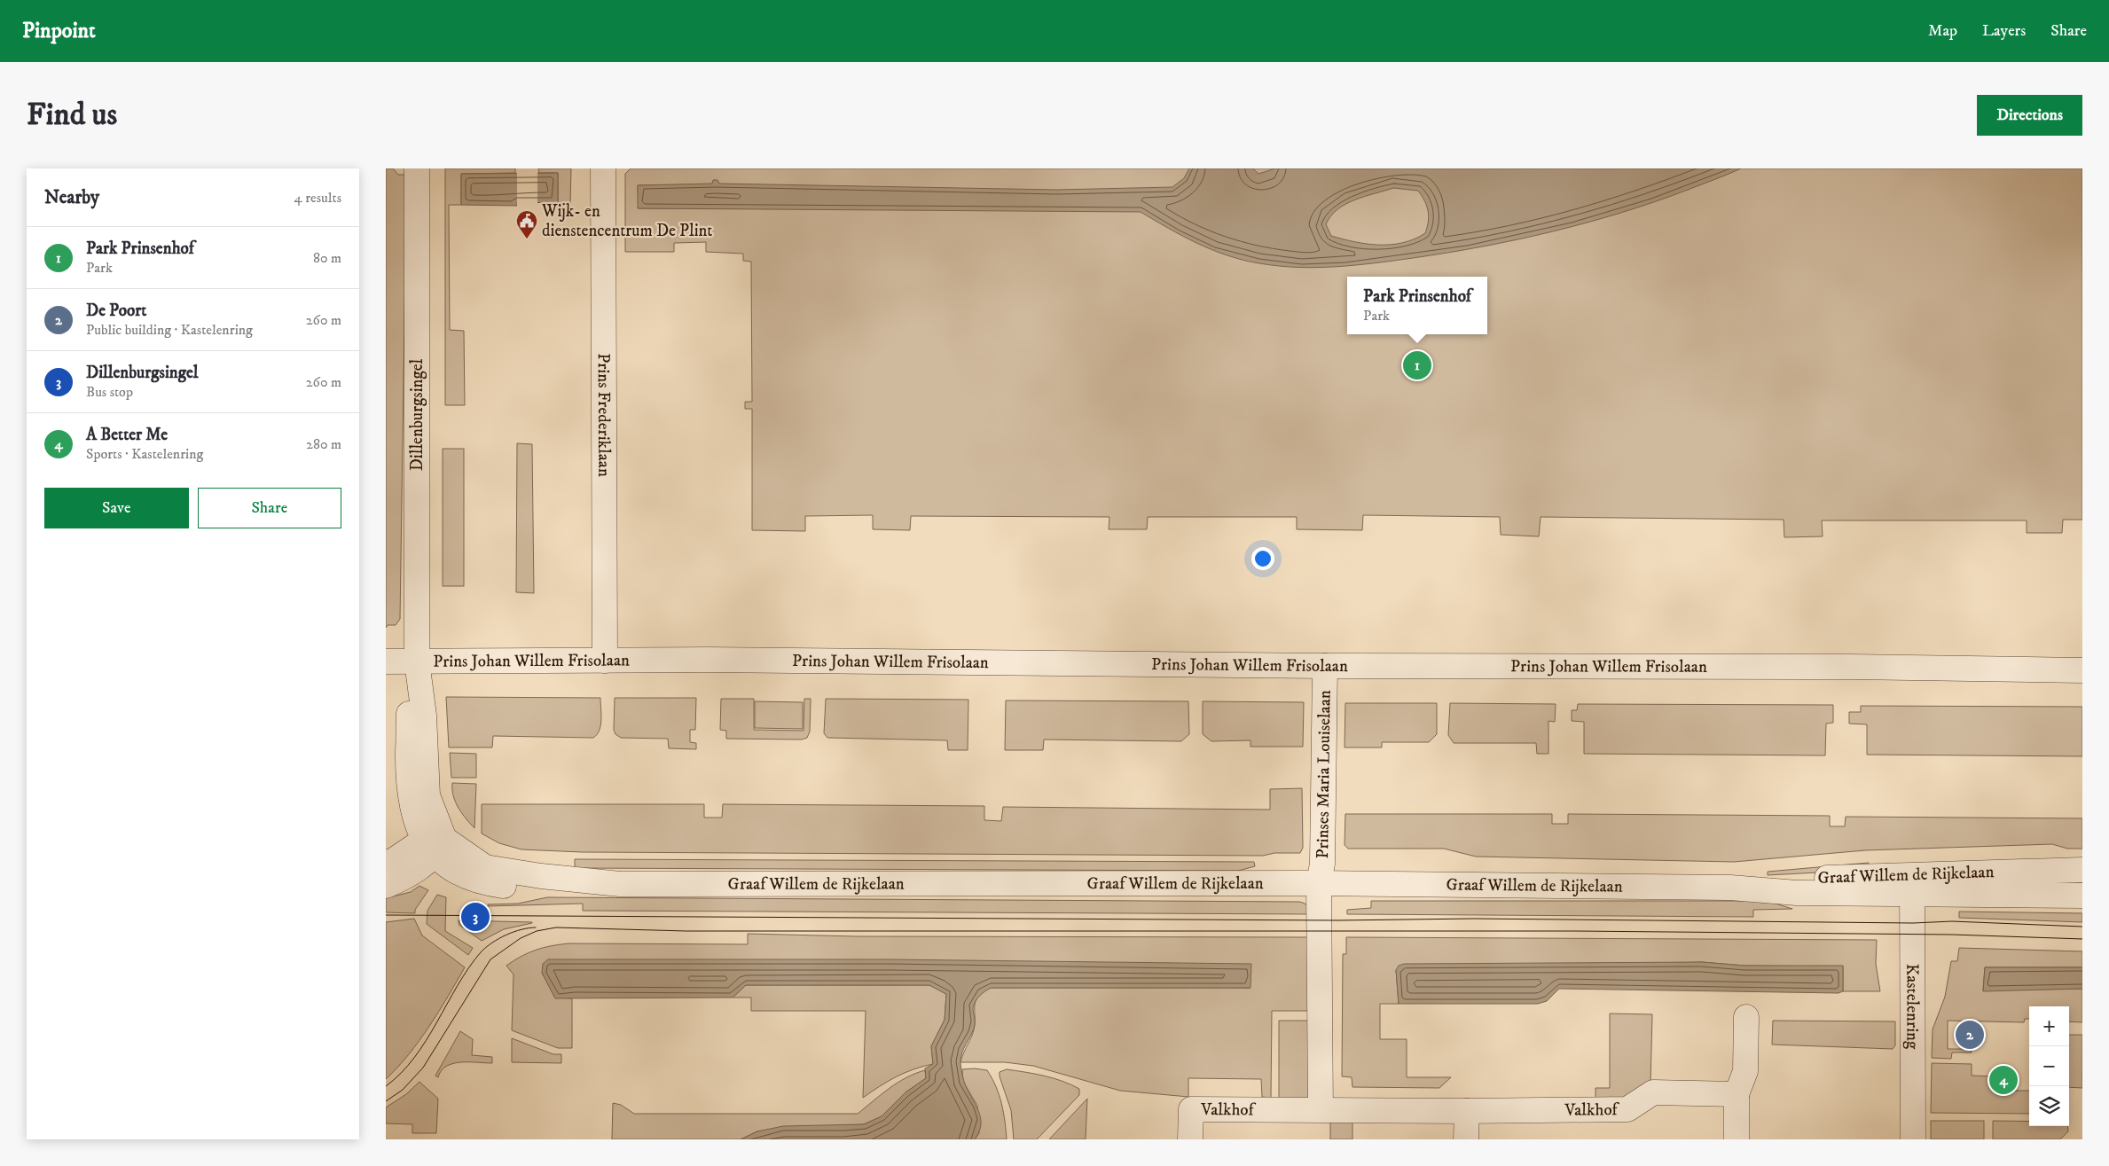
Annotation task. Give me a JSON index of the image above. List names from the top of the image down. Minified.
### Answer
{"streets":{"street":["Dillenburgsingel","Prins Frederiklaan","Prins Johan Willem Frisolaan","Prinses Maria Louiselaan","Graaf Willem de Rijkelaan","Kastelenring","Valkhof"]},"crossings":[["Dillenburgsingel","Prins Johan Willem Frisolaan"],["Dillenburgsingel","Graaf Willem de Rijkelaan"],["Prins Frederiklaan","Prins Johan Willem Frisolaan"],["Prins Johan Willem Frisolaan","Prinses Maria Louiselaan"],["Prinses Maria Louiselaan","Graaf Willem de Rijkelaan"],["Graaf Willem de Rijkelaan","Kastelenring"]],"places":{"public building":["Wijk- en dienstencentrum De Plint"]},"page":{"header":"Pinpoint","nav":["Map","Layers","Share"],"buttons":["Directions",["Save","Share"]],"title":"Find us","heading":["Nearby","4 results"],"list":[{"mark":"1","name":"Park Prinsenhof","note":"Park","value":"80 m"},{"mark":"2","name":"De Poort","note":"Public building · Kastelenring","value":"260 m"},{"mark":"3","name":"Dillenburgsingel","note":"Bus stop","value":"260 m"},{"mark":"4","name":"A Better Me","note":"Sports · Kastelenring","value":"280 m"}],"popup":["Park Prinsenhof","Park"],"pins":["1","3","2","4"],"map_buttons":["+","−"]}}
